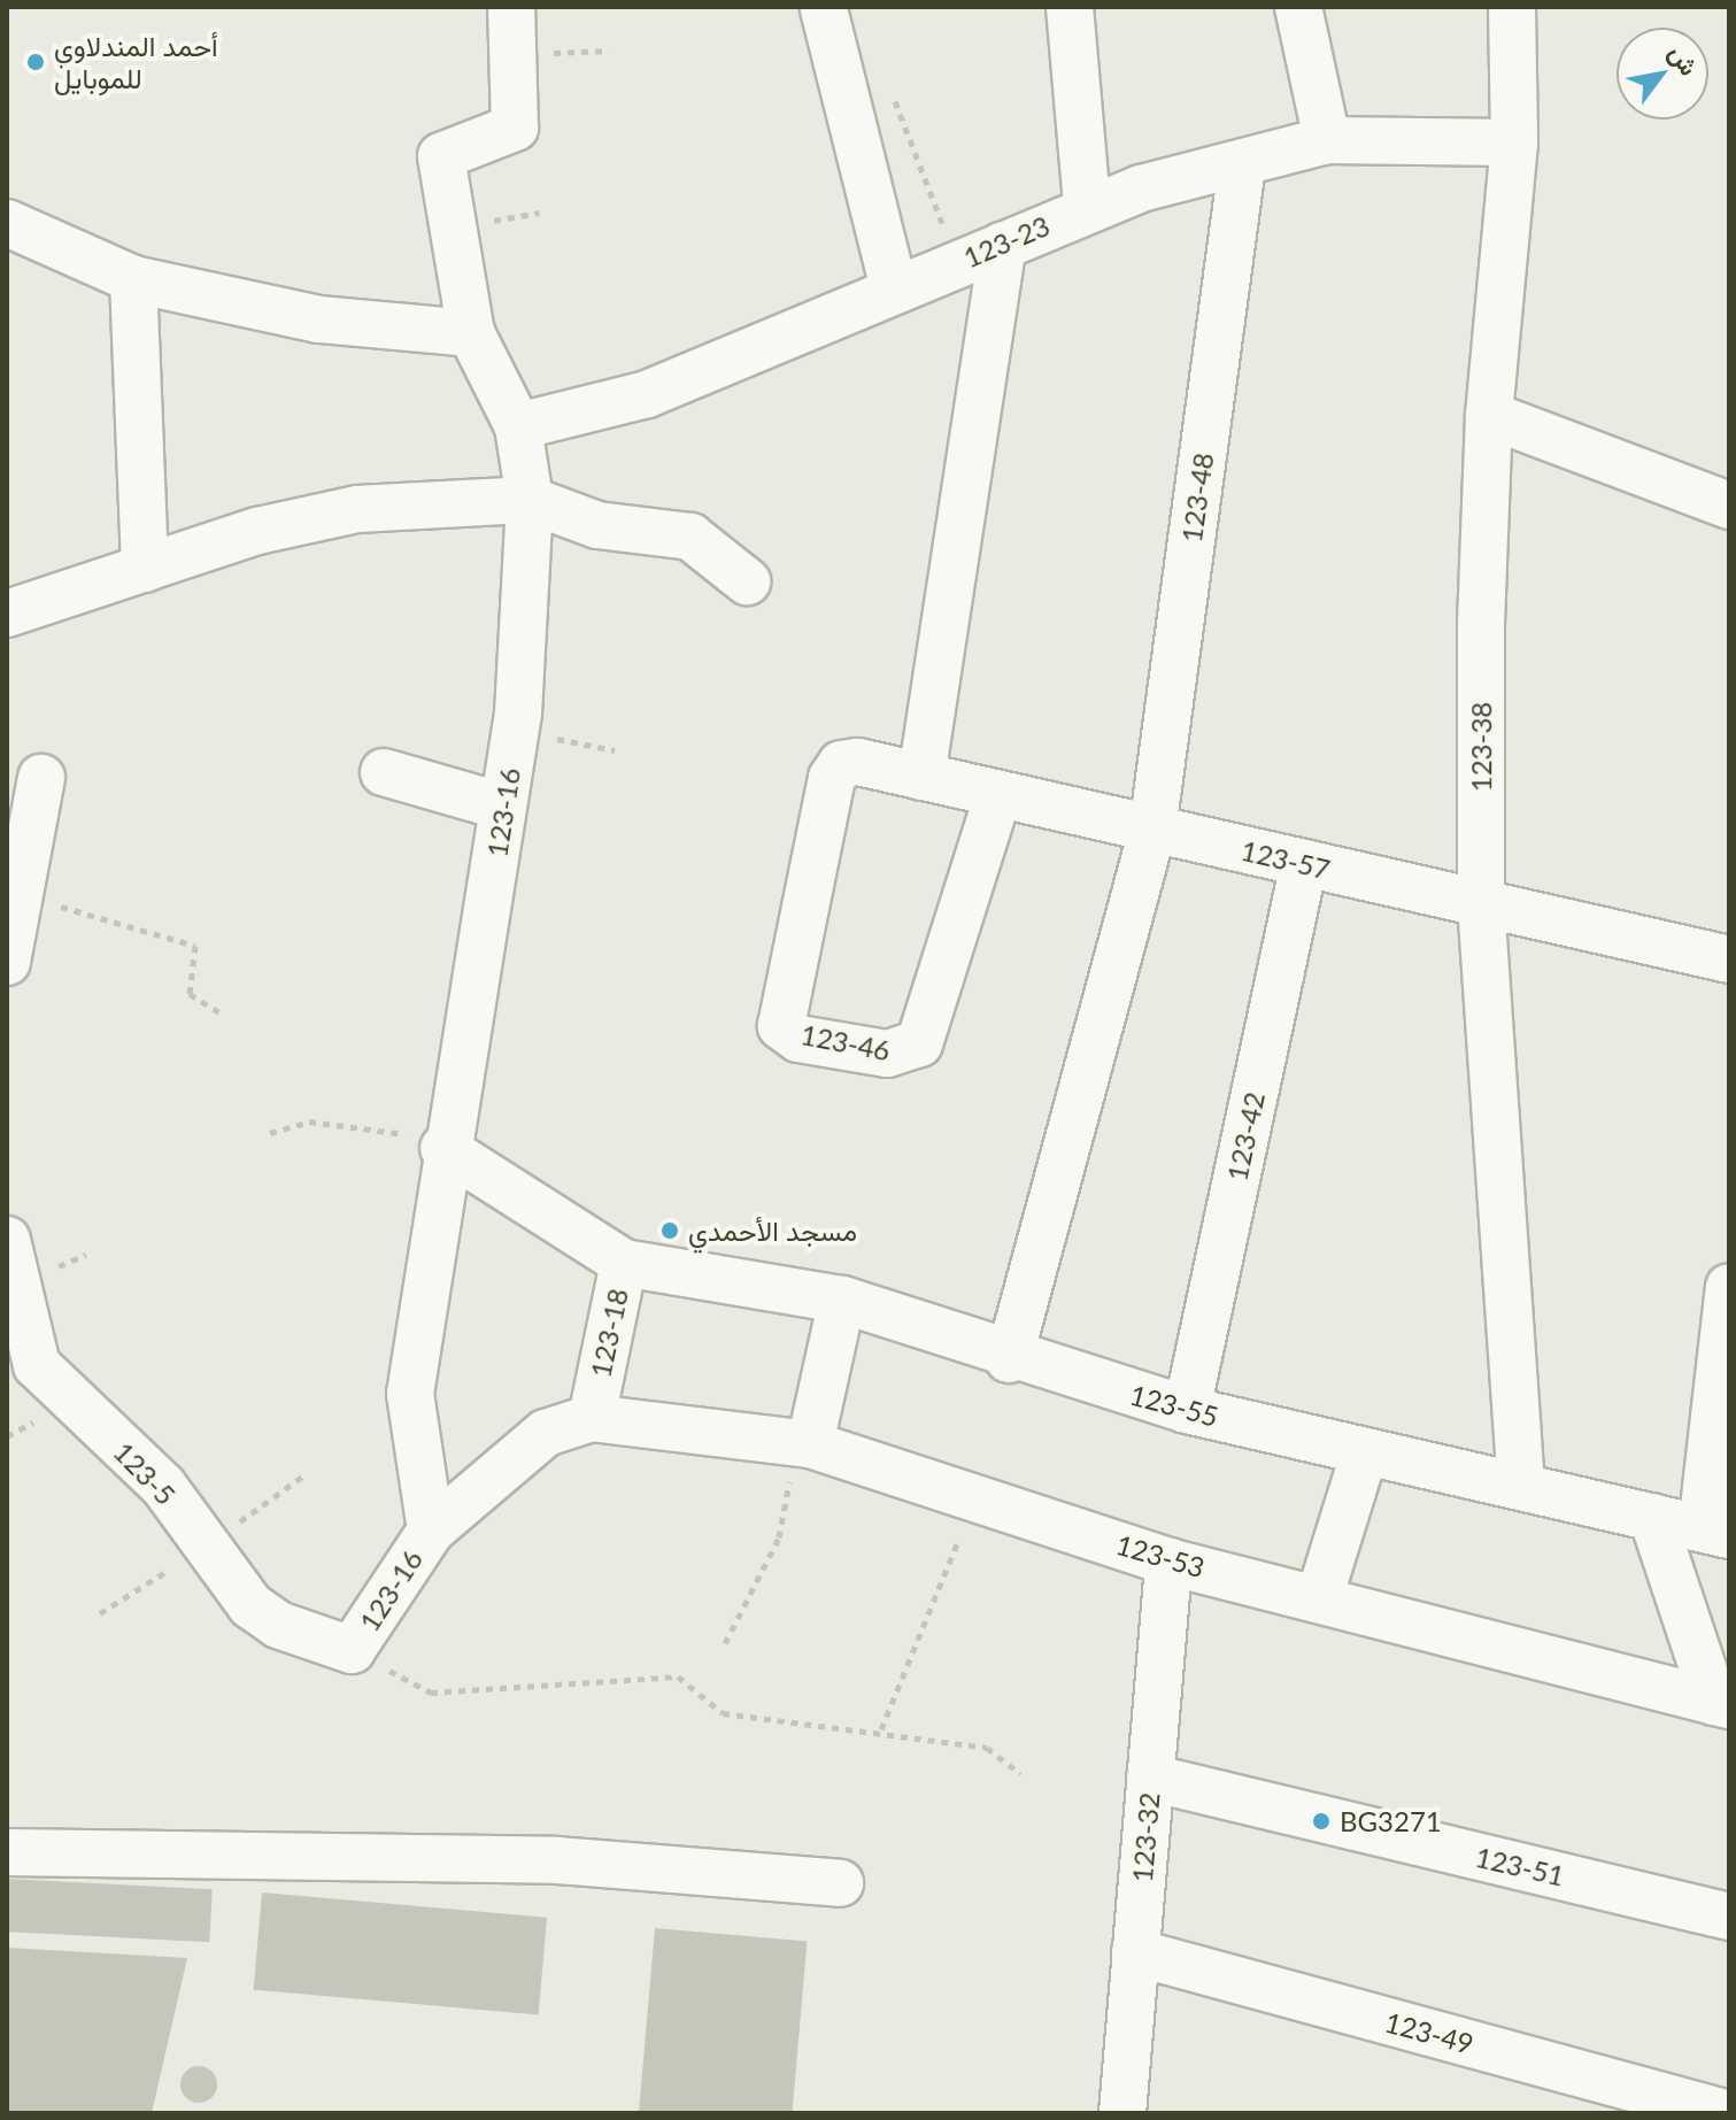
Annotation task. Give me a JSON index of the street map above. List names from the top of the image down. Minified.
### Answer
{"streets":{"lane":["123-23","123-48","123-38","123-16","123-57","123-46","123-42","123-18","123-55","123-5","123-53","123-32","123-51","123-49"]},"crossings":[["123-23","123-48"],["123-23","123-38"],["123-23","123-16"],["123-48","123-57"],["123-48","123-55"],["123-38","123-57"],["123-38","123-55"],["123-16","123-18"],["123-16","123-5"],["123-57","123-46"],["123-57","123-42"],["123-42","123-55"],["123-18","123-55"],["123-18","123-53"],["123-53","123-32"],["123-32","123-51"],["123-32","123-49"]],"places":["أحمد المندلاوي للموبايل","مسجد الأحمدي","BG3271"],"north":"top right"}
